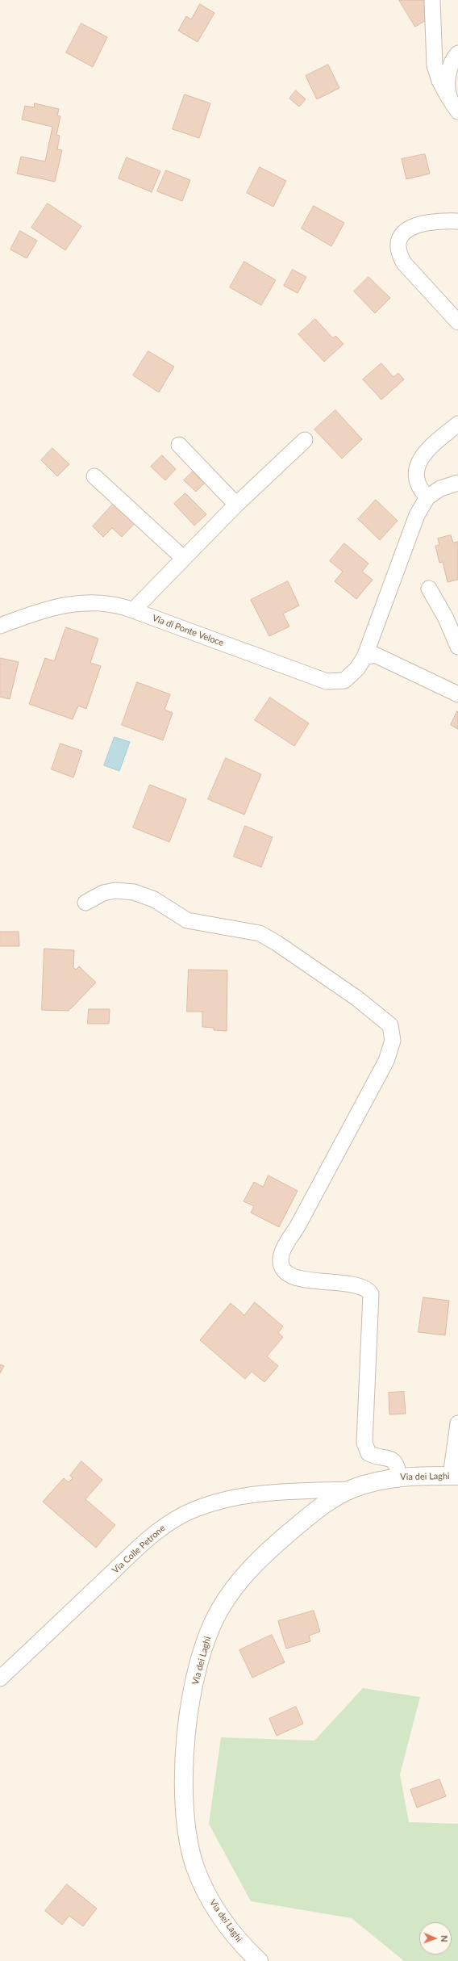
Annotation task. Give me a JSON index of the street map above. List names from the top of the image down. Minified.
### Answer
{"streets":{"main road":["Via dei Laghi"],"street":["Via di Ponte Veloce","Via Colle Petrone"]},"crossings":[["Via dei Laghi","Via Colle Petrone"]],"north":"right"}
